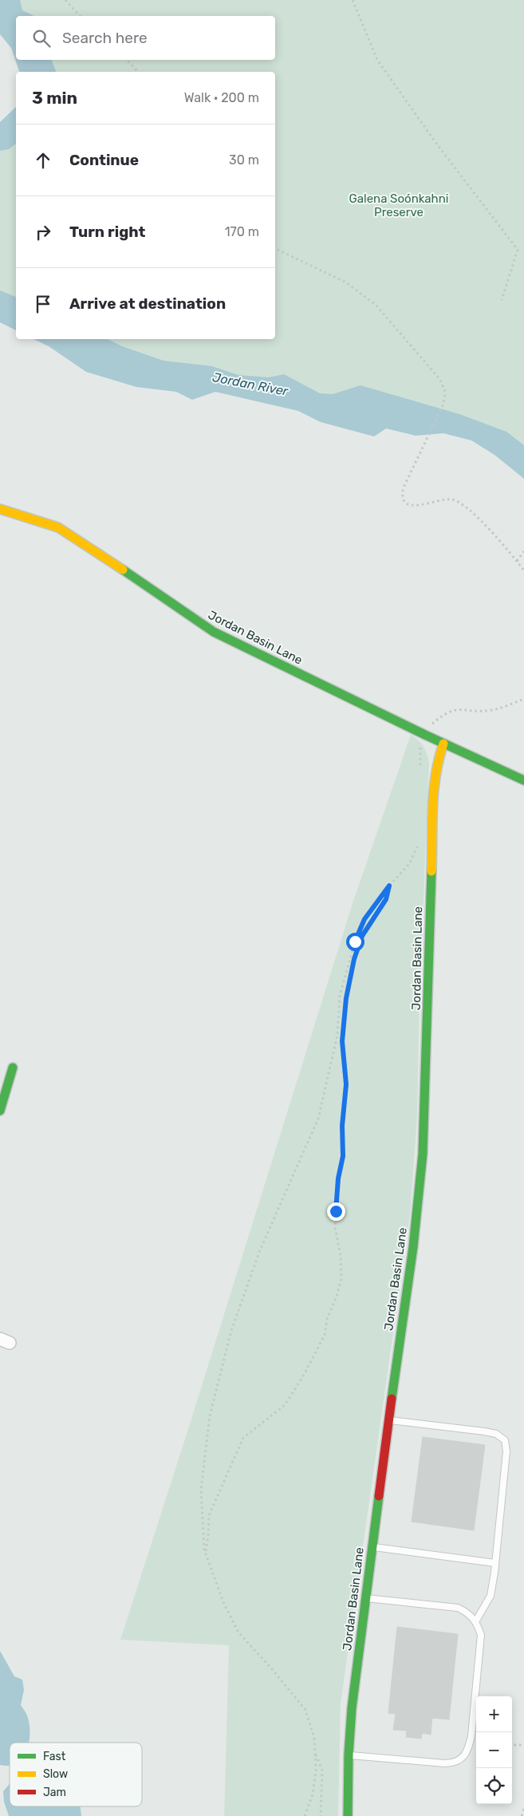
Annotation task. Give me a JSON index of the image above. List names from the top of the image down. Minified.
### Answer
{"streets":{"street":["Jordan Basin Lane"]},"water":["Jordan River"],"parks":["Galena Soónkahni Preserve"],"legend":["Fast","Slow","Jam"],"page":{"search":"Search here","heading":["3 min","Walk · 200 m"],"list":[["Continue","30 m"],["Turn right","170 m"],"Arrive at destination"],"map_buttons":["+","−"]}}
